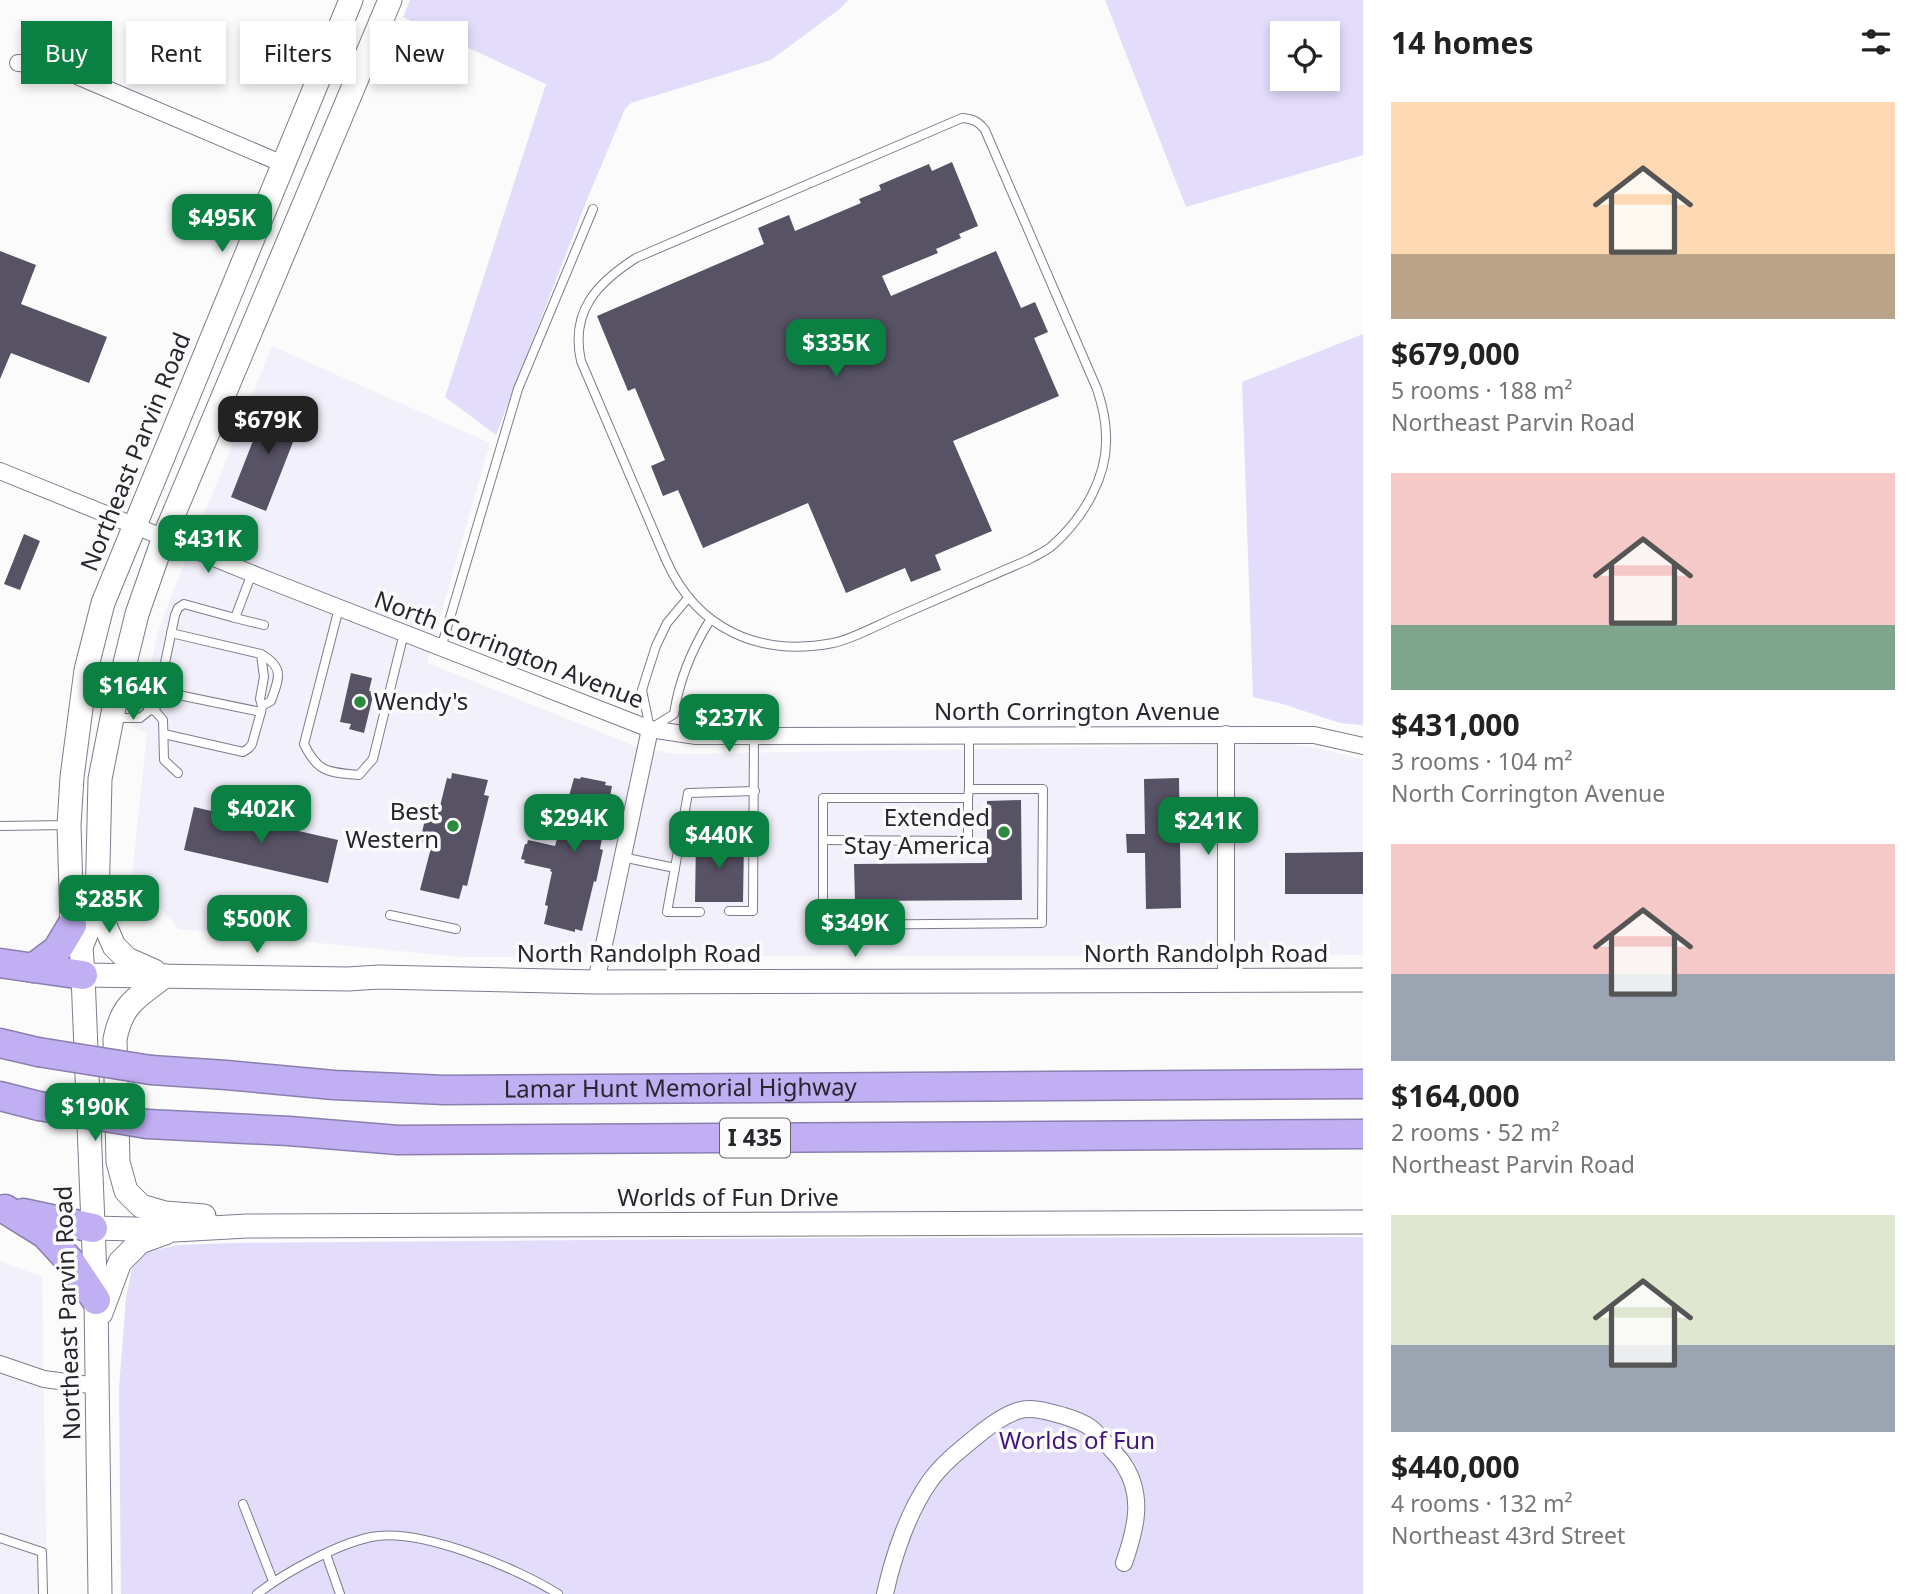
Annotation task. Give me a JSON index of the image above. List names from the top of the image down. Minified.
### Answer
{"streets":{"highway":["Lamar Hunt Memorial Highway","I 435"],"main road":["Northeast Parvin Road","North Randolph Road","Worlds of Fun Drive"],"street":["North Corrington Avenue"]},"crossings":[["Northeast Parvin Road","North Corrington Avenue"],["Northeast Parvin Road","North Randolph Road"],["Northeast Parvin Road","Worlds of Fun Drive"]],"parks":["Worlds of Fun"],"places":["Wendy's","Best Western","Extended Stay America"],"page":{"heading":"14 homes","chip":["Buy","Rent","Filters","New"],"list":[{"name":"$679,000","note":"5 rooms · 188 m² · Northeast Parvin Road"},{"name":"$431,000","note":"3 rooms · 104 m² · North Corrington Avenue"},{"name":"$164,000","note":"2 rooms · 52 m² · Northeast Parvin Road"},{"name":"$440,000","note":"4 rooms · 132 m² · Northeast 43rd Street"}],"price":["$495K","$335K","$679K","$431K","$164K","$237K","$402K","$294K","$241K","$440K","$285K","$500K","$349K","$190K"]}}
